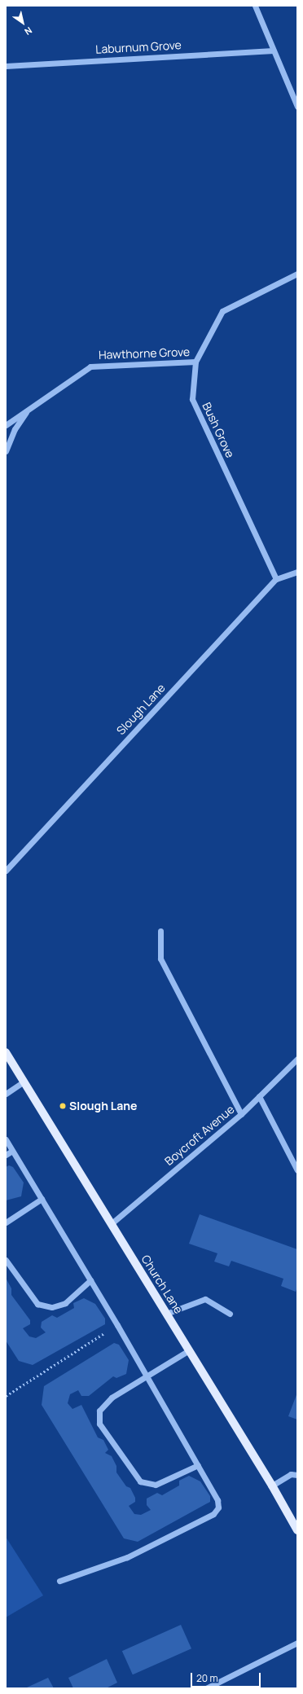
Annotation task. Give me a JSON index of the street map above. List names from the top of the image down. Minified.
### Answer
{"streets":{"main road":["Church Lane"],"street":["Laburnum Grove","Hawthorne Grove","Bush Grove","Slough Lane","Boycroft Avenue"]},"crossings":[["Hawthorne Grove","Bush Grove"],["Bush Grove","Slough Lane"],["Boycroft Avenue","Church Lane"]],"places":["Slough Lane"],"scale_bar":"20 m","north":"bottom right"}
